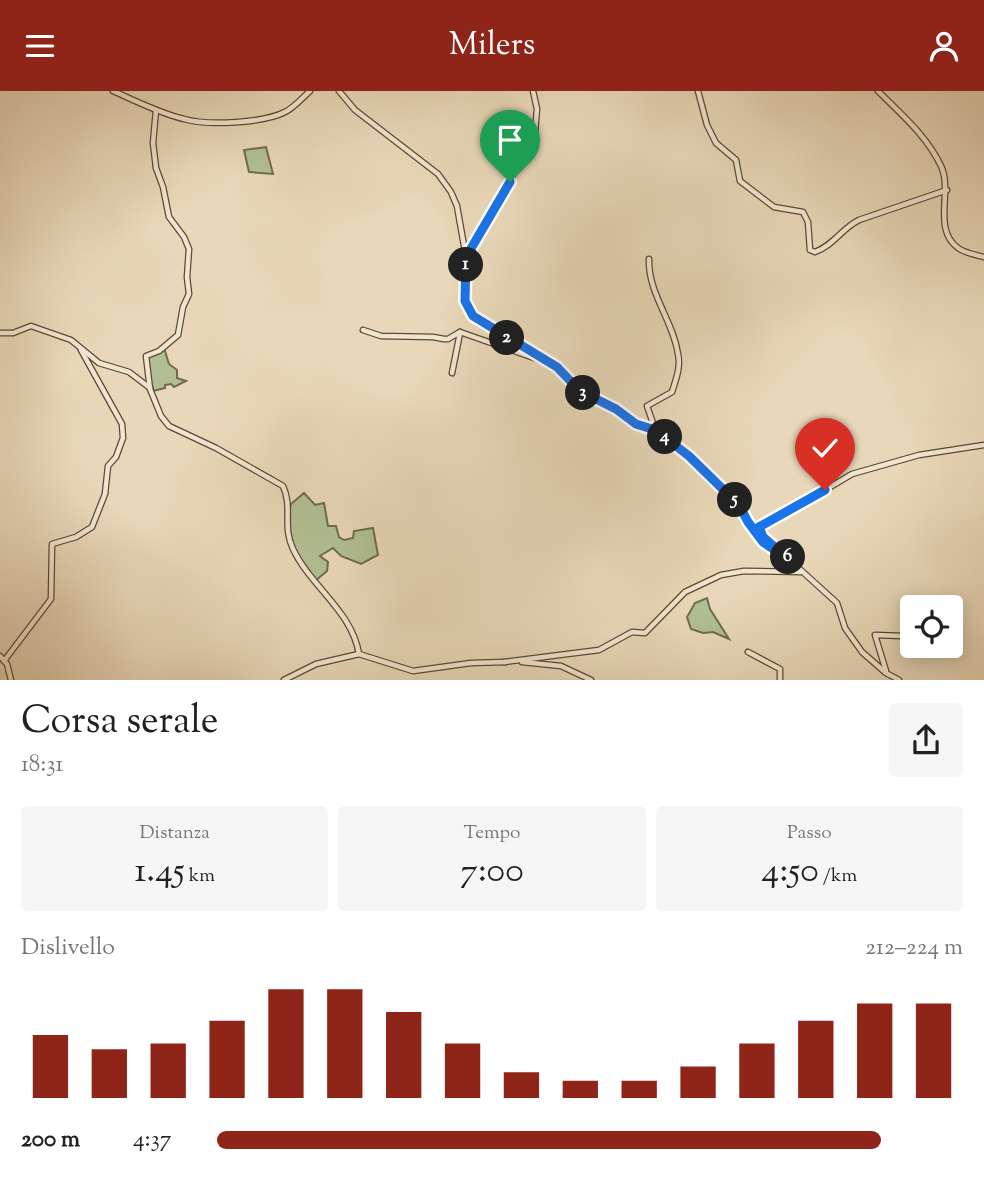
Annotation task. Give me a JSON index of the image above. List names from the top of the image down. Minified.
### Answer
{"page":{"header":"Milers","pins":["1","2","3","4","5","6"],"heading":["Corsa serale","18:31"],"stats":[["Distanza","1.45 km"],["Tempo","7:00"],["Passo","4:50 /km"]],"chart":["Dislivello","212–224 m"],"list":[{"name":"200 m","note":"4:37"}]}}
